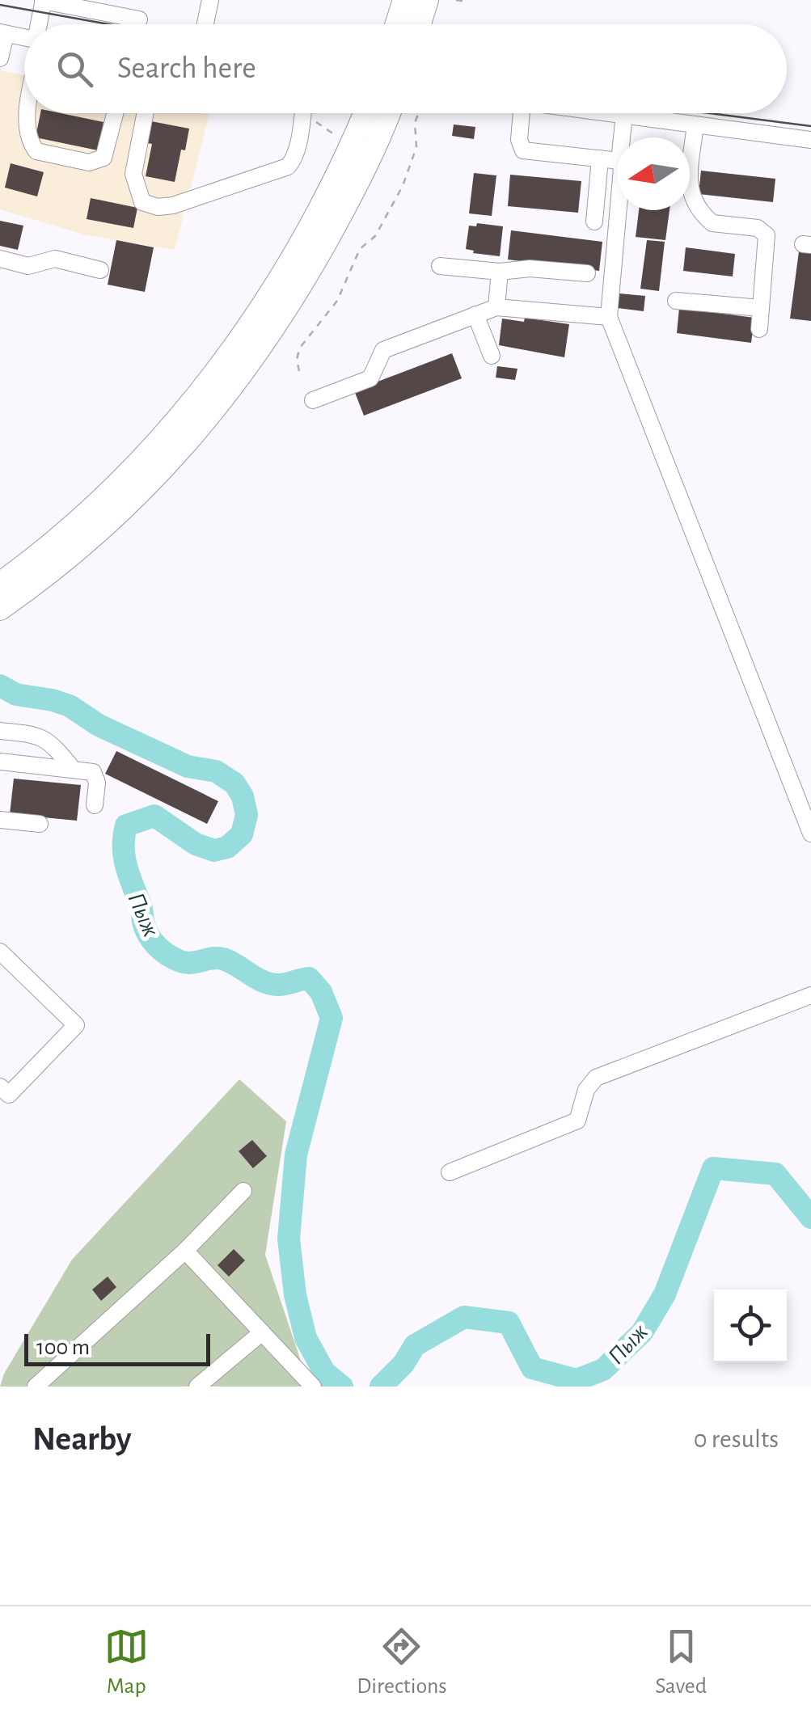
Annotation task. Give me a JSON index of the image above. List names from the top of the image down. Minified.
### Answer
{"water":["Пыж"],"scale_bar":"100 m","north":"left","page":{"search":"Search here","scale":"100 m","heading":["Nearby","0 results"],"nav":["Map","Directions","Saved"]}}
